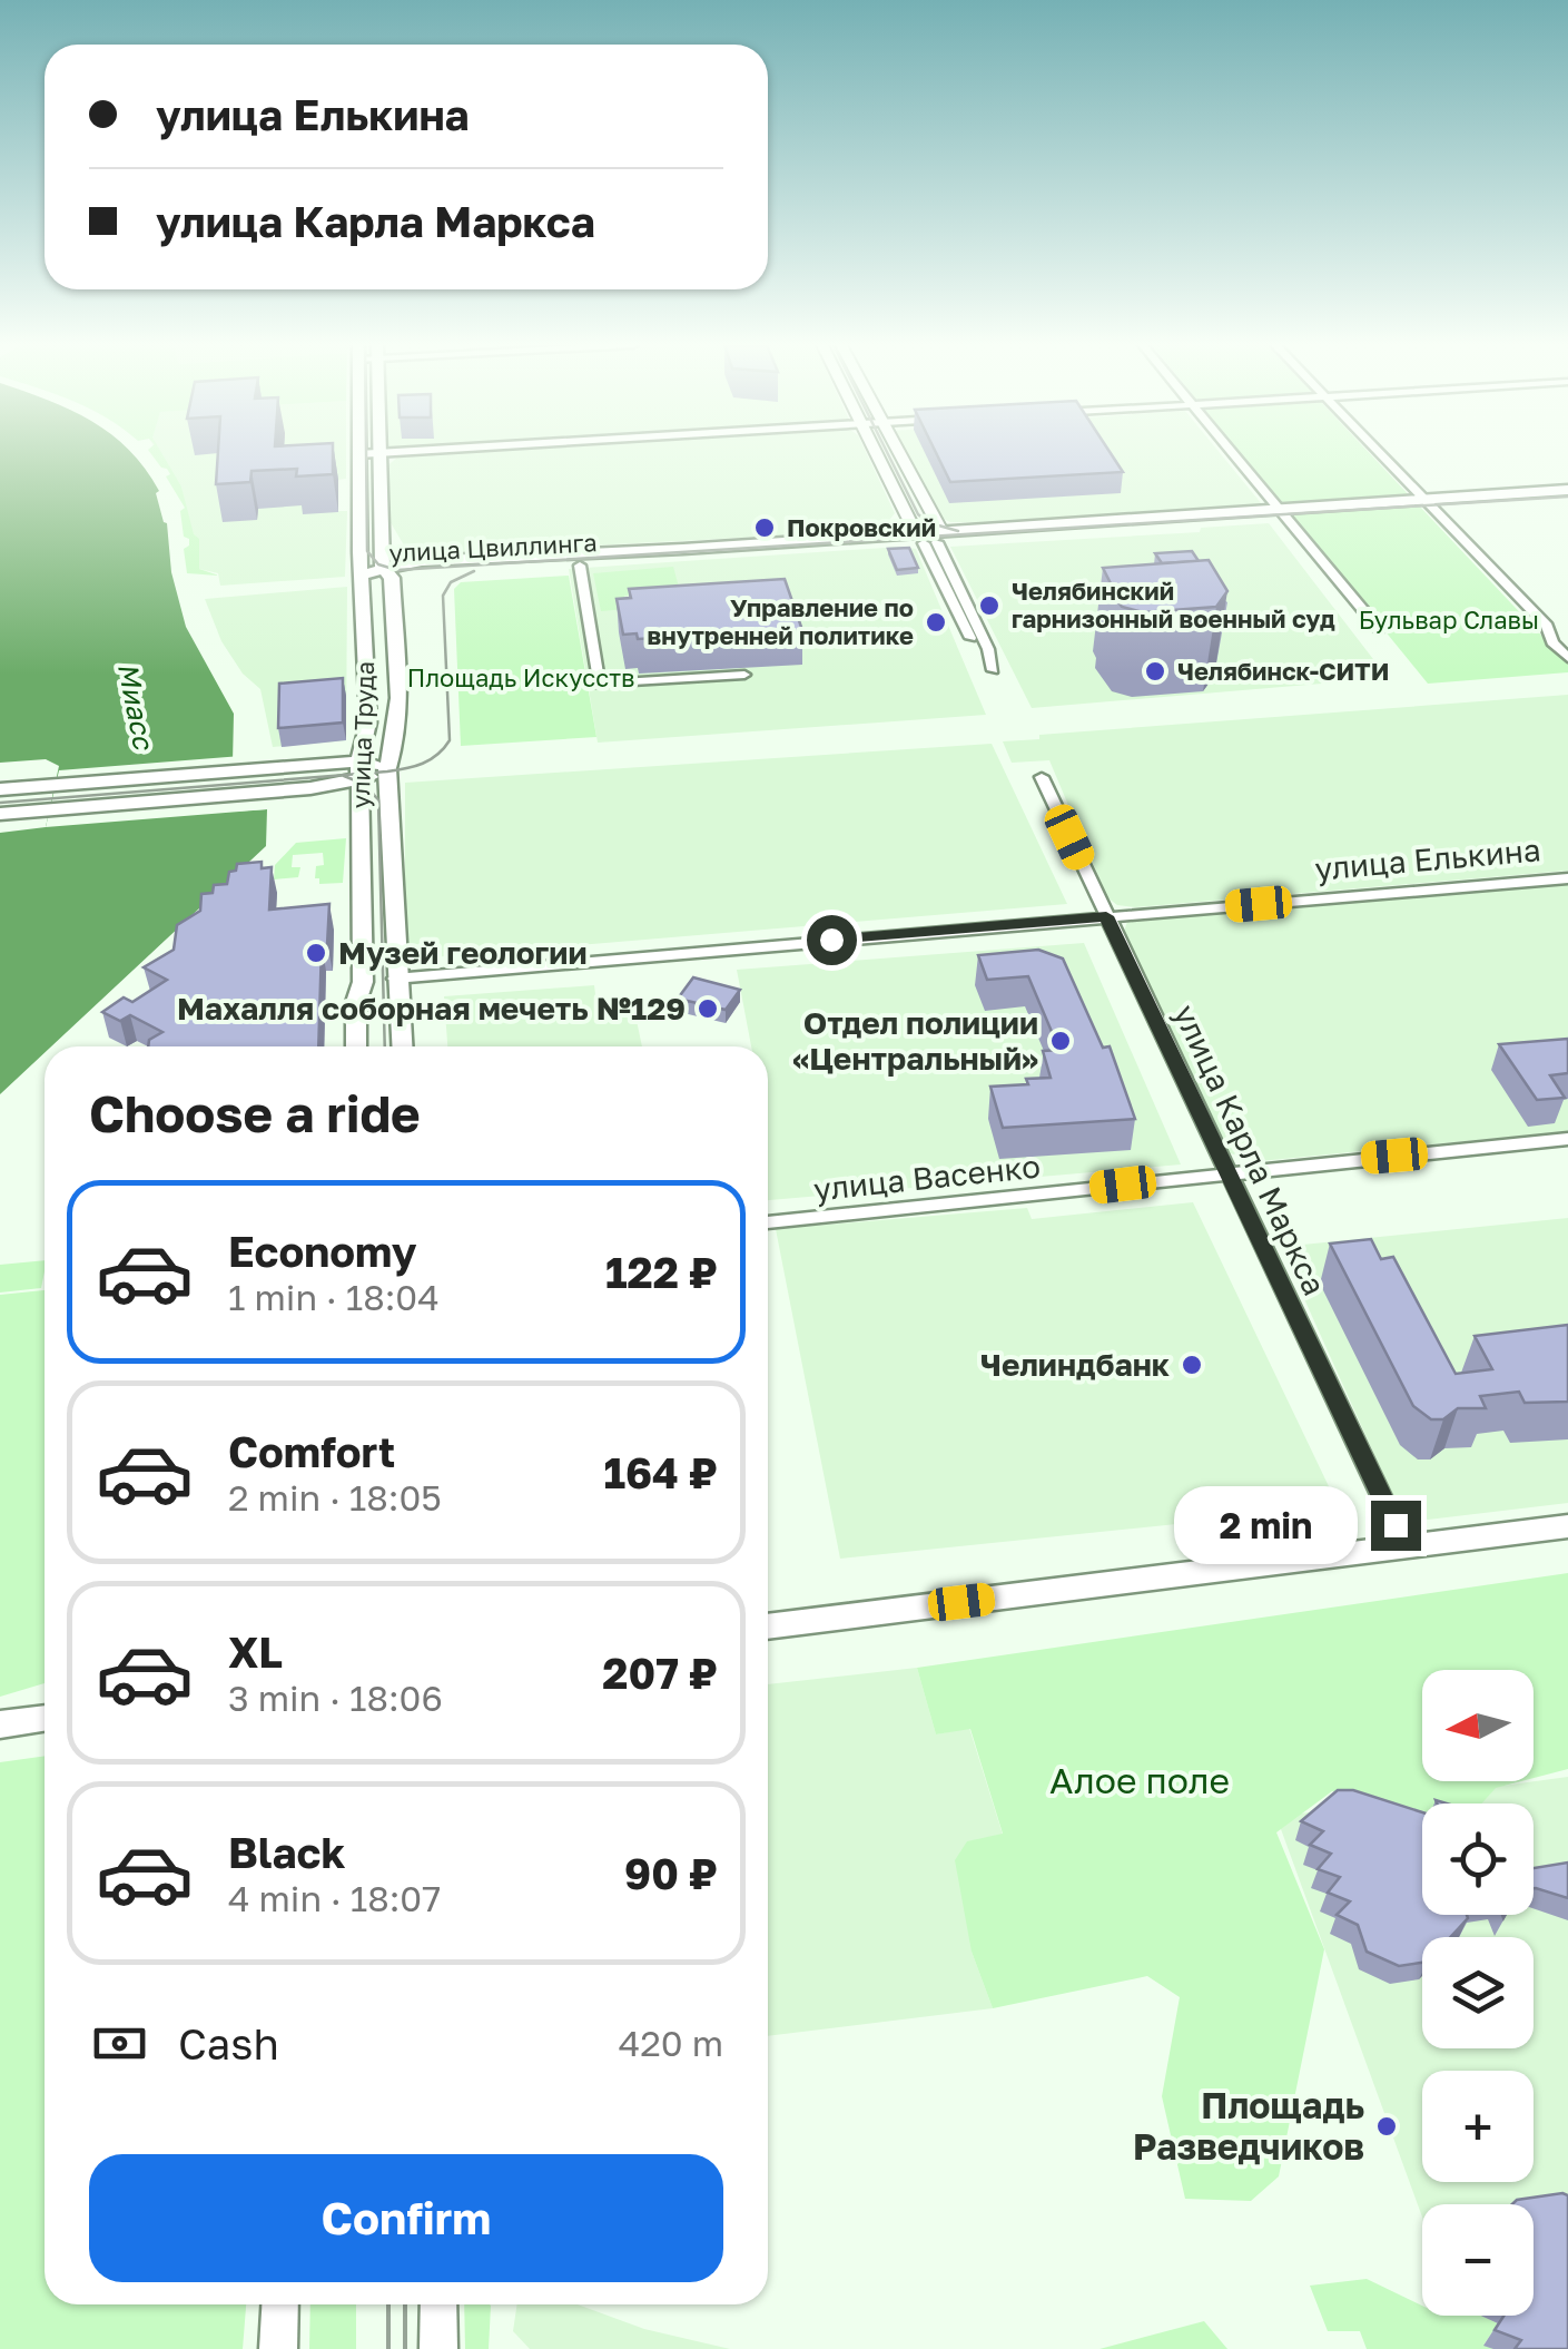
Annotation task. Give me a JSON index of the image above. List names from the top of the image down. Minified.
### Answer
{"streets":{"main road":["улица Цвиллинга","улица Труда","улица Елькина"],"street":["улица Карла Маркса","улица Васенко"]},"crossings":[["улица Цвиллинга","улица Труда"],["улица Труда","улица Елькина"],["улица Елькина","улица Карла Маркса"],["улица Карла Маркса","улица Васенко"]],"water":["Миасс"],"parks":["Бульвар Славы","Площадь Искусств","Алое поле"],"places":["Покровский","Челябинский гарнизонный военный суд","Управление по внутренней политике","Челябинск-СИТИ","Музей геологии","Махалля соборная мечеть №129","Отдел полиции «Центральный»","Челиндбанк","Площадь Разведчиков"],"north":"left","page":{"banner":["улица Елькина","улица Карла Маркса"],"heading":"Choose a ride","list":[{"name":"Economy","note":"1 min · 18:04","value":"122 ₽"},{"name":"Comfort","note":"2 min · 18:05","value":"164 ₽"},{"name":"XL","note":"3 min · 18:06","value":"207 ₽"},{"name":"Black","note":"4 min · 18:07","value":"90 ₽"}],"bubble":"2 min","map_buttons":["+","−"],"pay":["Cash","420 m"],"buttons":"Confirm"}}
